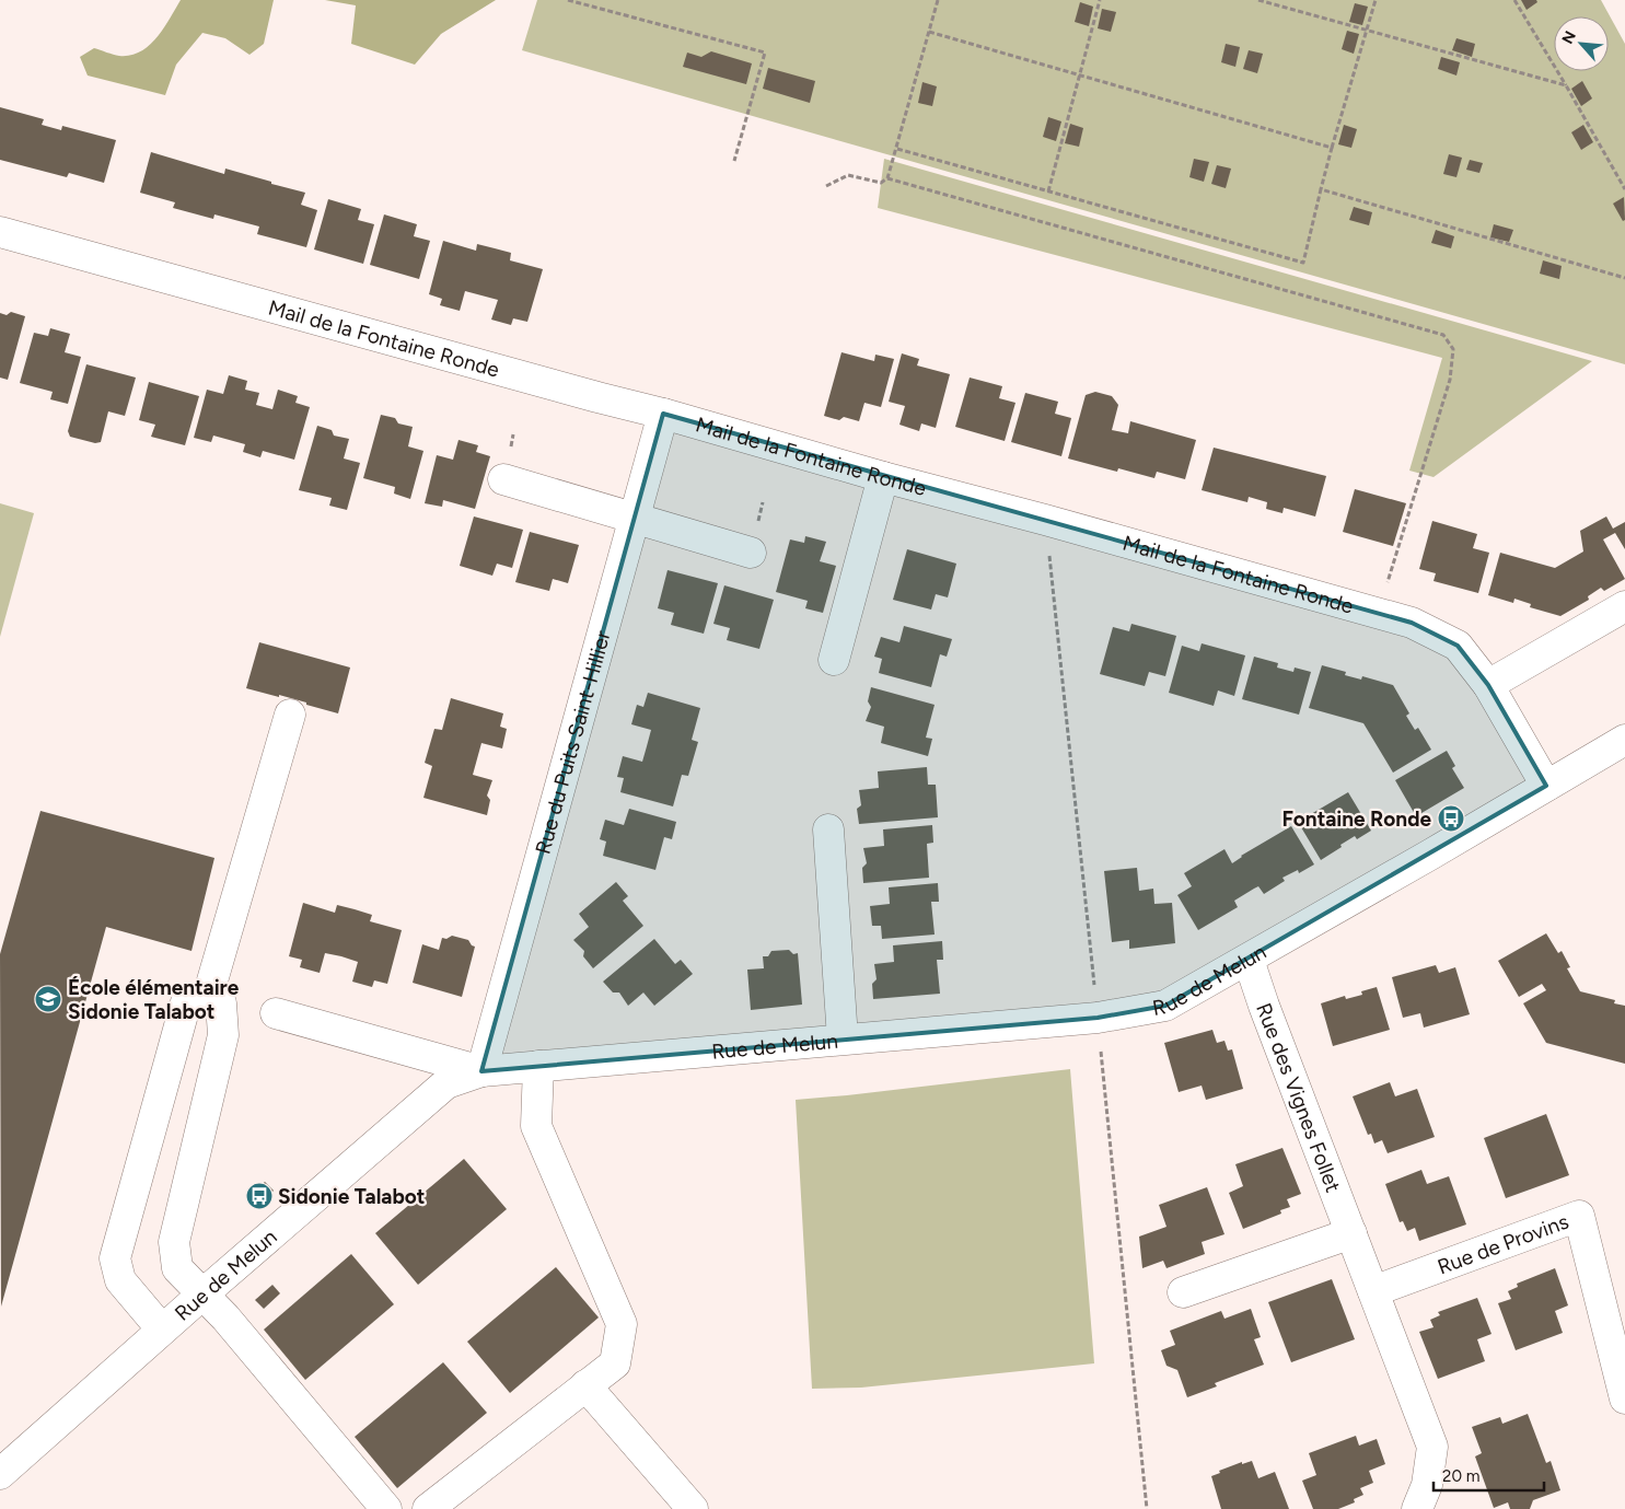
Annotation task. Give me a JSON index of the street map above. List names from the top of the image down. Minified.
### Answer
{"streets":{"street":["Mail de la Fontaine Ronde","Rue du Puits Saint-Hillier","Rue de Melun","Rue des Vignes Follet","Rue de Provins"]},"crossings":[["Mail de la Fontaine Ronde","Rue du Puits Saint-Hillier"],["Mail de la Fontaine Ronde","Rue de Melun"],["Rue du Puits Saint-Hillier","Rue de Melun"],["Rue de Melun","Rue des Vignes Follet"],["Rue des Vignes Follet","Rue de Provins"]],"places":{"bus stop":["Fontaine Ronde","Sidonie Talabot"],"school or university":["École élémentaire Sidonie Talabot"]},"scale_bar":"20 m","north":"top left"}
